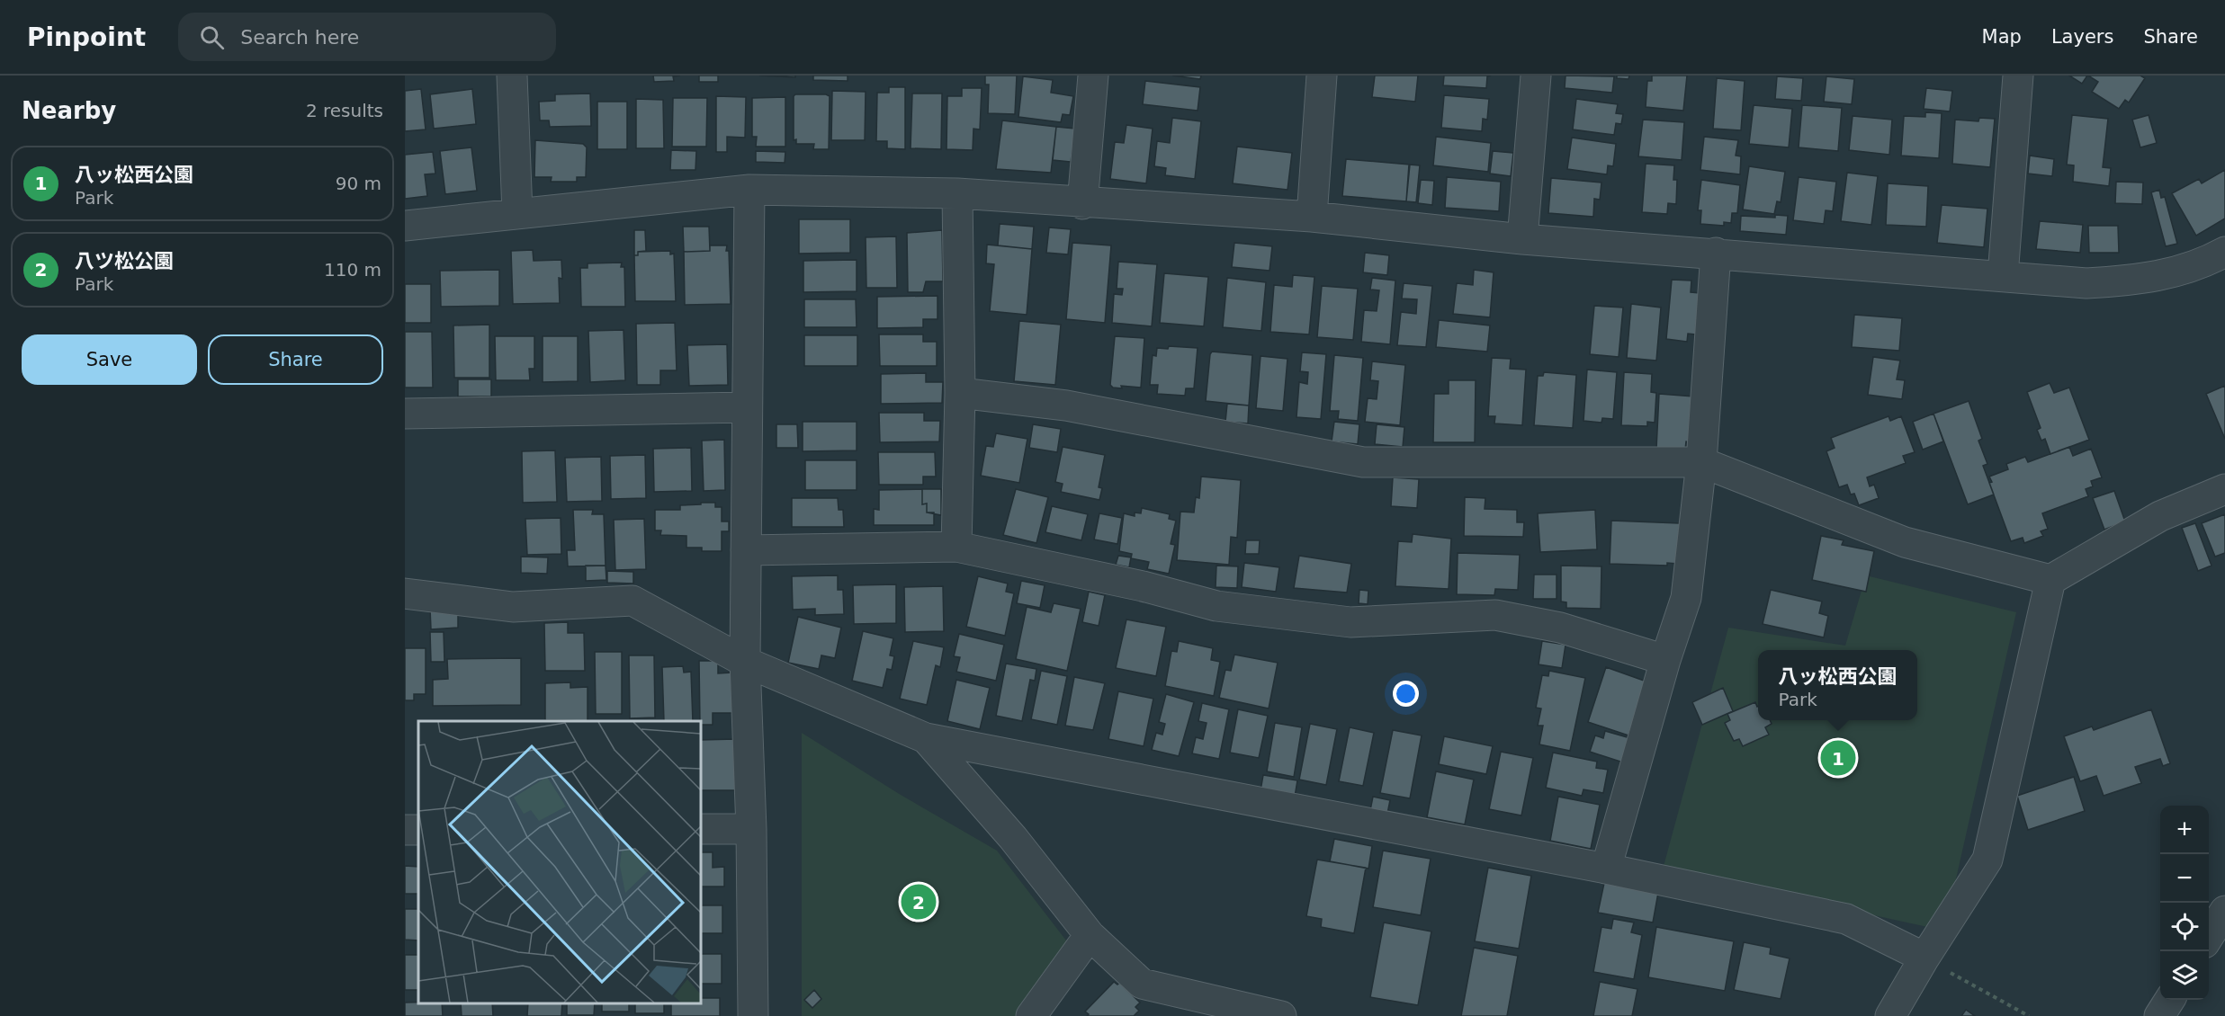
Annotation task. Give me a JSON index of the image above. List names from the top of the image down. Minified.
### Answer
{"page":{"header":"Pinpoint","search":"Search here","nav":["Map","Layers","Share"],"heading":["Nearby","2 results"],"list":[{"mark":"1","name":"八ッ松西公園","note":"Park","value":"90 m"},{"mark":"2","name":"八ツ松公園","note":"Park","value":"110 m"}],"buttons":["Save","Share"],"popup":["八ッ松西公園","Park"],"pins":["1","2"],"map_buttons":["+","−"]}}
